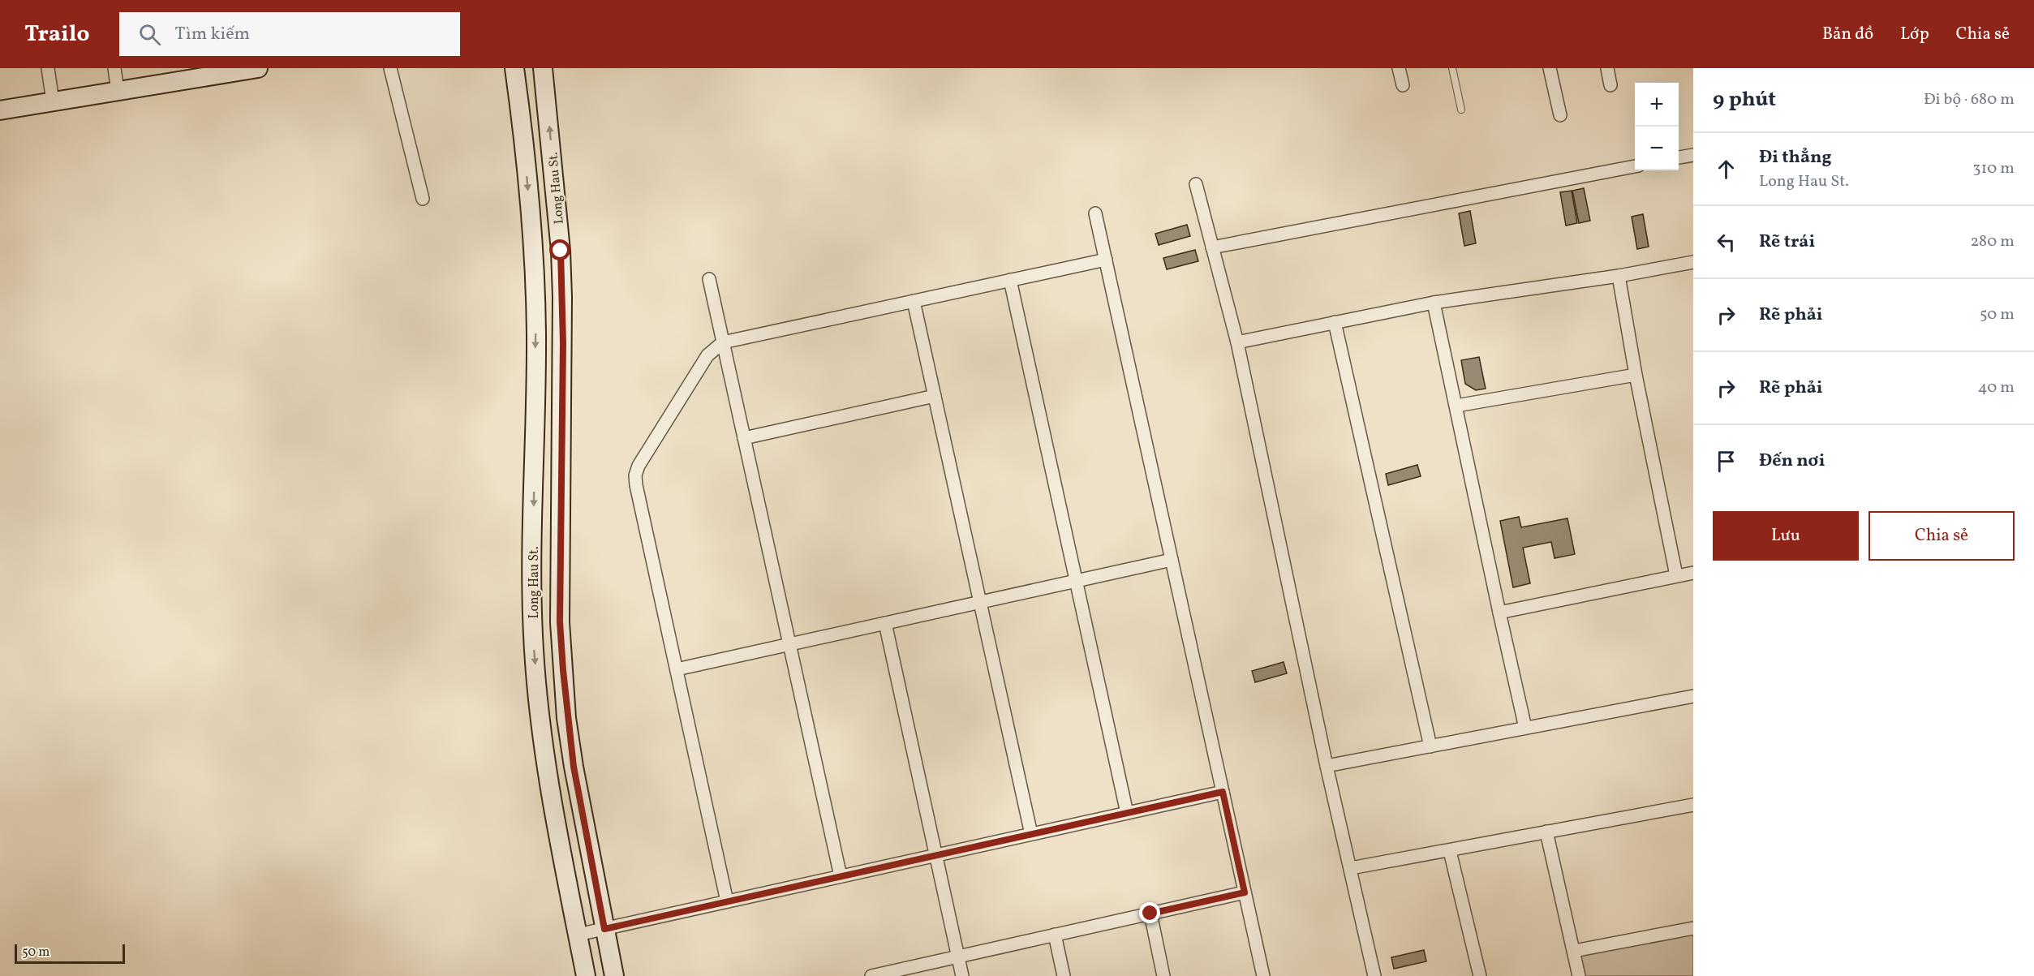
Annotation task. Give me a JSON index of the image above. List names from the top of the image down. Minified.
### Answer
{"streets":{"main road":["Long Hau St."]},"scale_bar":"50 m","page":{"header":"Trailo","search":"Tìm kiếm","nav":["Bản đồ","Lớp","Chia sẻ"],"heading":["9 phút","Đi bộ · 680 m"],"map_buttons":["+","−"],"list":[["Đi thẳng","Long Hau St.","310 m"],["Rẽ trái","280 m"],["Rẽ phải","50 m"],["Rẽ phải","40 m"],"Đến nơi"],"buttons":["Lưu","Chia sẻ"],"scale":"50 m"}}
